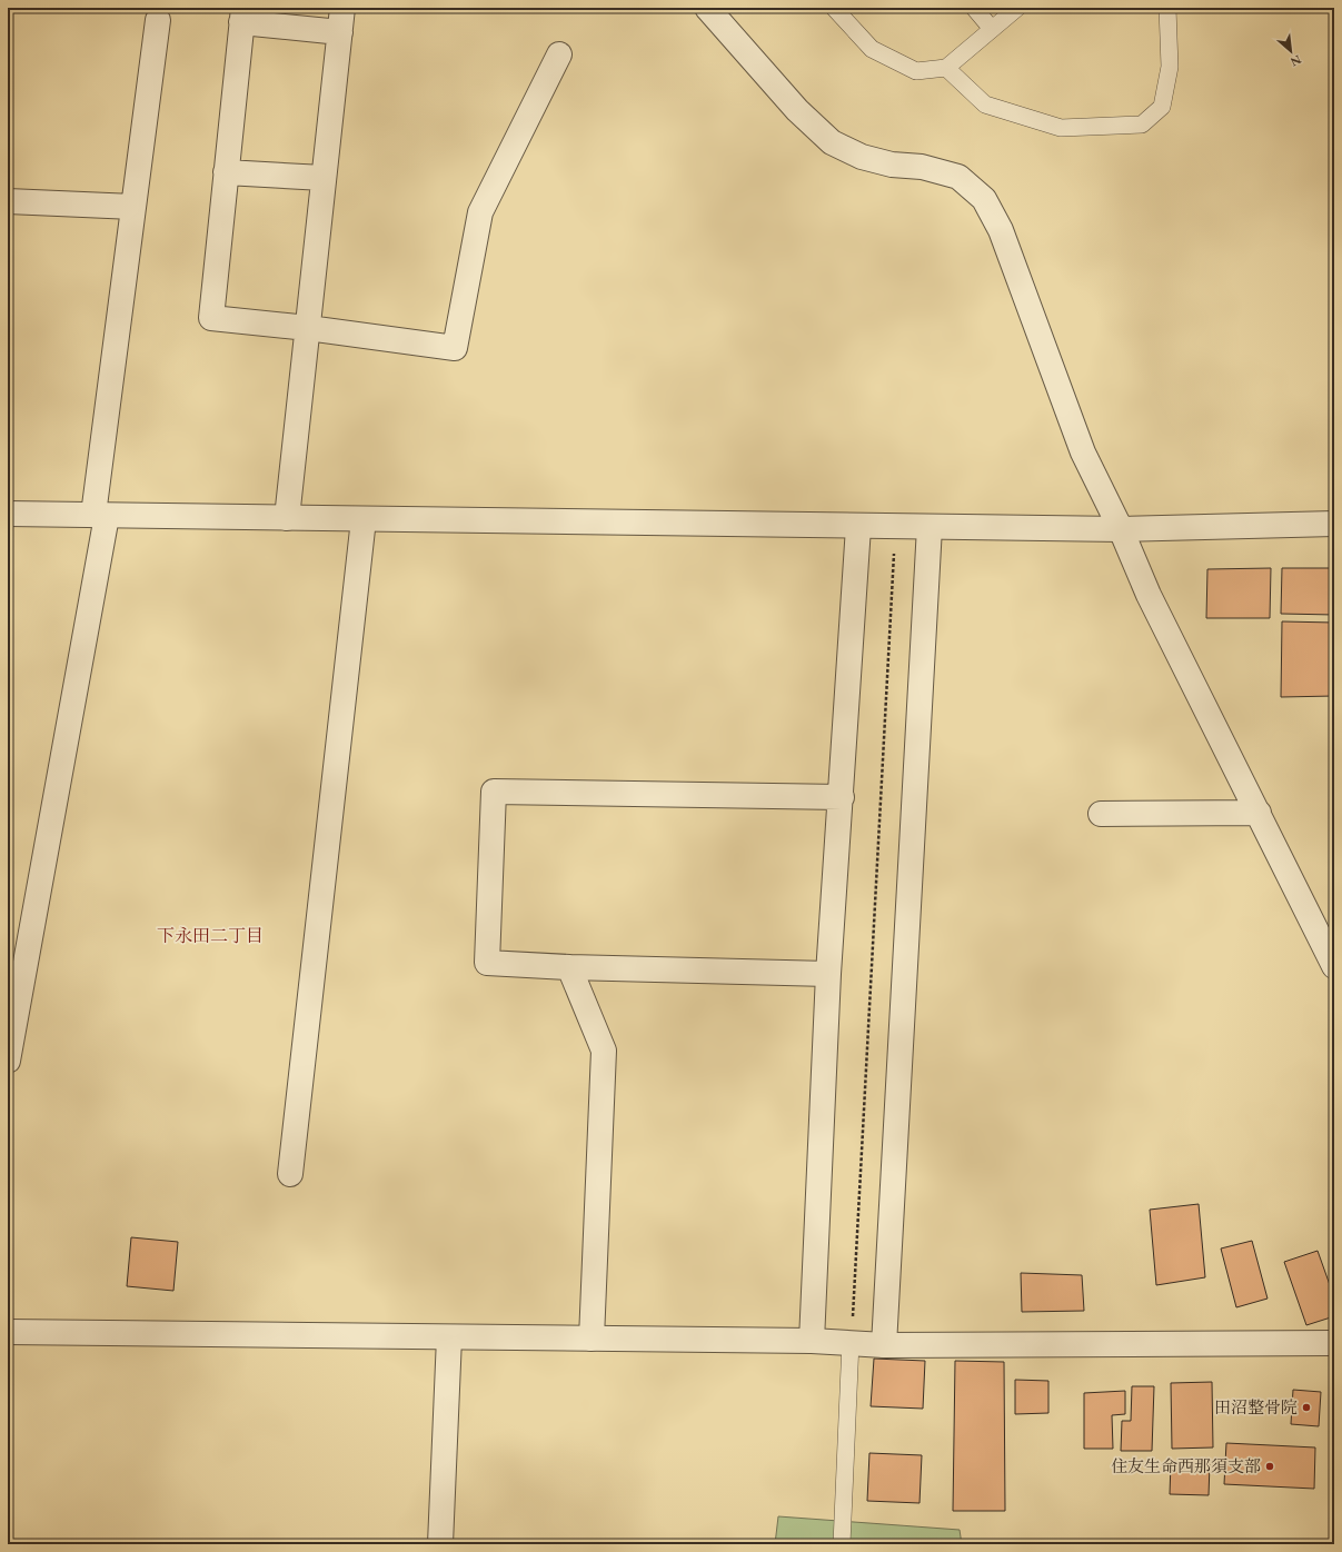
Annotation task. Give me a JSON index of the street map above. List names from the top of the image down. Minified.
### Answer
{"districts":["下永田二丁目"],"places":["田沼整骨院","住友生命西那須支部"],"north":"bottom right"}
